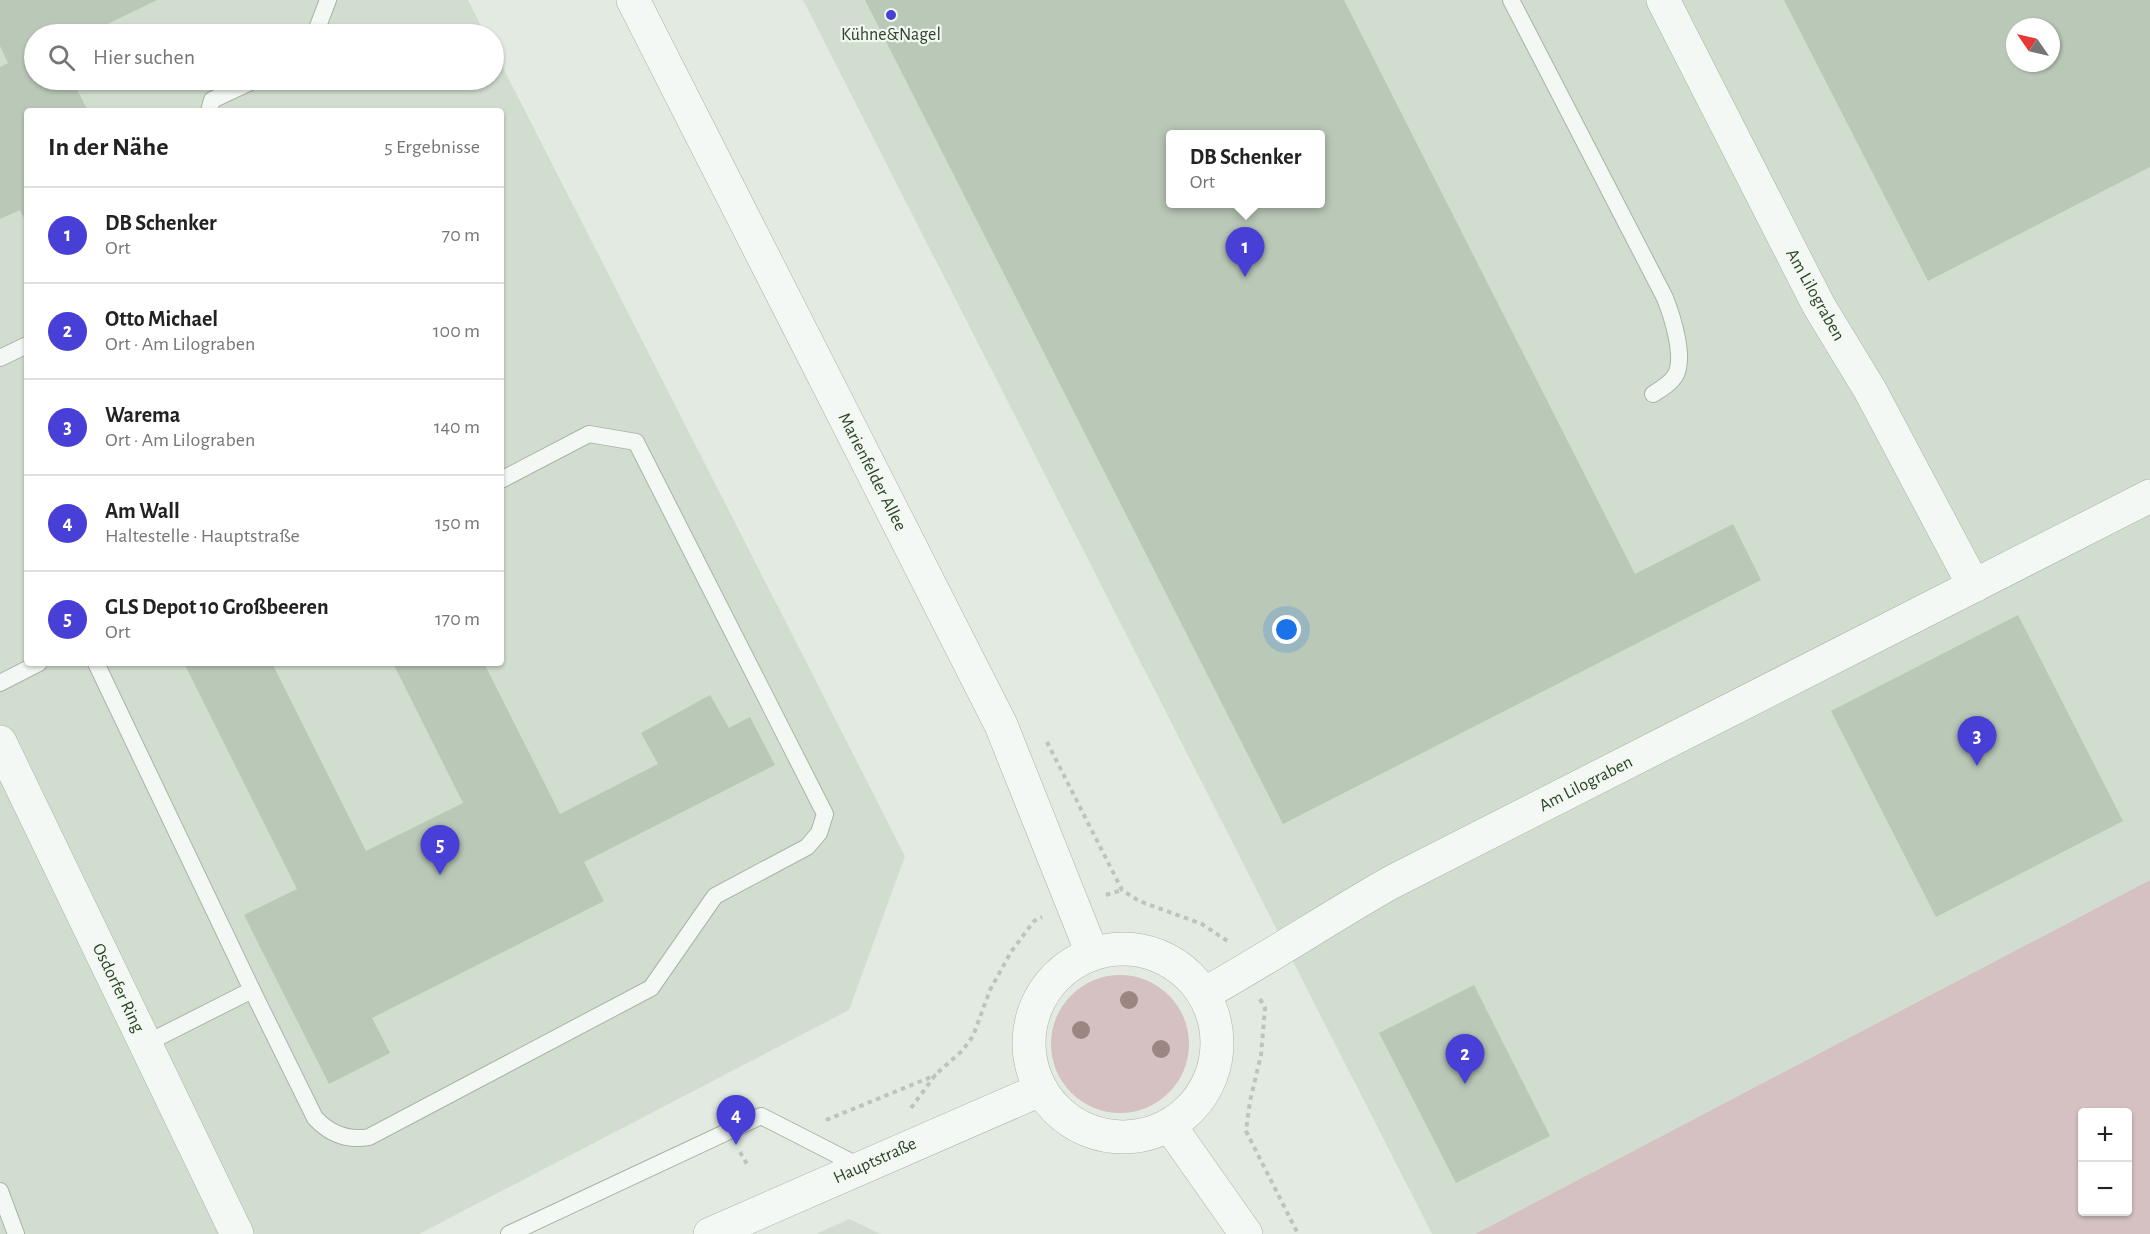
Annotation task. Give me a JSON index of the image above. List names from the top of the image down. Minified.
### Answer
{"streets":{"street":["Am Lilograben","Marienfelder Allee","Osdorfer Ring","Hauptstraße"]},"crossings":[["Am Lilograben","Marienfelder Allee"],["Am Lilograben","Hauptstraße"],["Marienfelder Allee","Hauptstraße"]],"places":["Kühne&Nagel"],"north":"top left","page":{"search":"Hier suchen","heading":["In der Nähe","5 Ergebnisse"],"popup":["DB Schenker","Ort"],"list":[{"mark":"1","name":"DB Schenker","note":"Ort","value":"70 m"},{"mark":"2","name":"Otto Michael","note":"Ort · Am Lilograben","value":"100 m"},{"mark":"3","name":"Warema","note":"Ort · Am Lilograben","value":"140 m"},{"mark":"4","name":"Am Wall","note":"Haltestelle · Hauptstraße","value":"150 m"},{"mark":"5","name":"GLS Depot 10 Großbeeren","note":"Ort","value":"170 m"}],"pins":["1","3","5","2","4"],"map_buttons":["+","−"]}}
